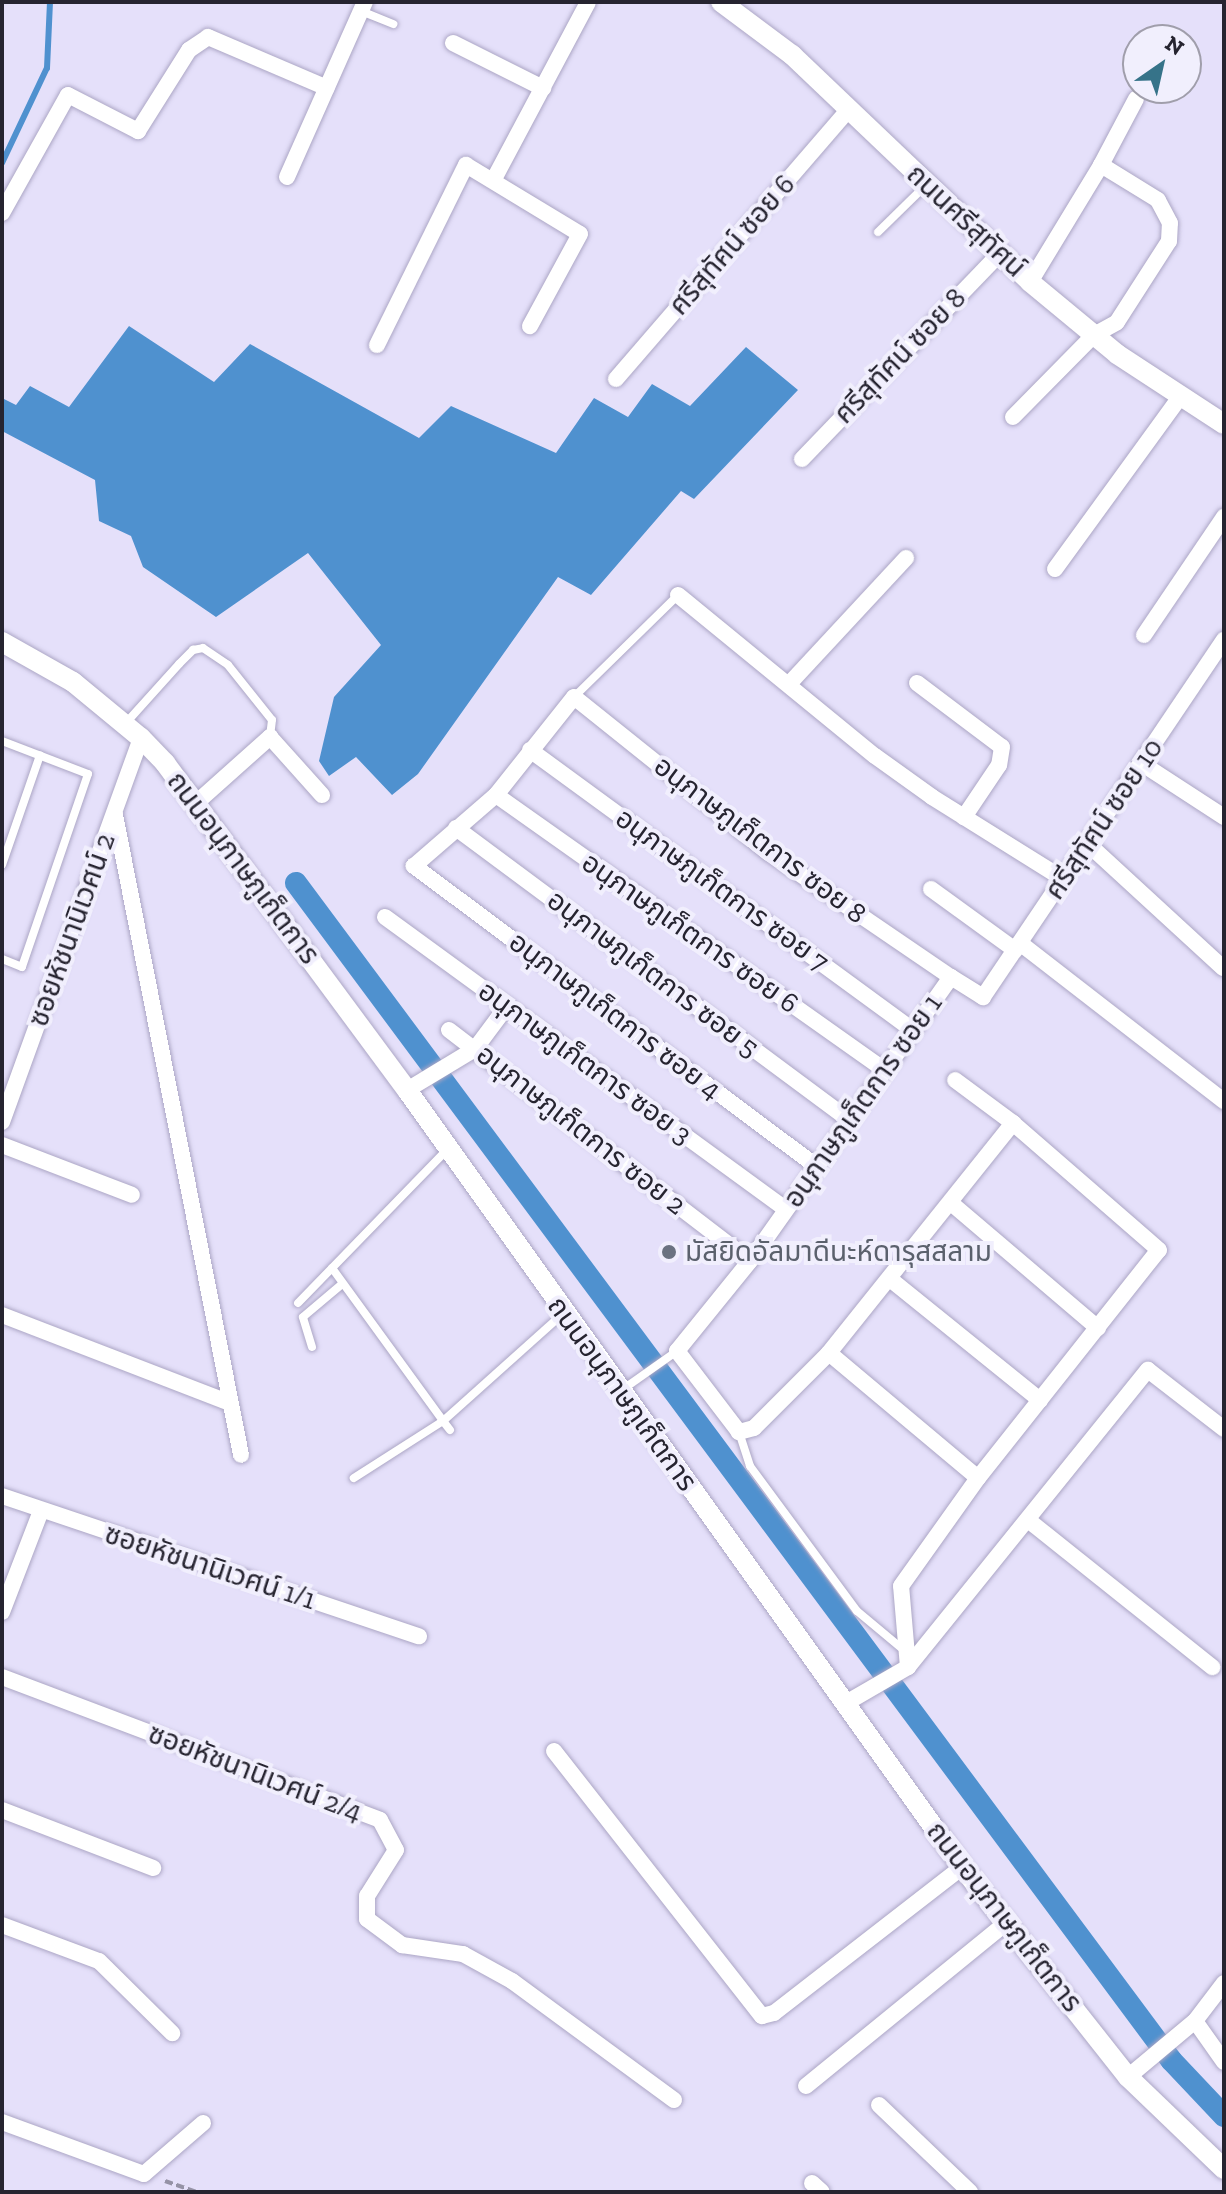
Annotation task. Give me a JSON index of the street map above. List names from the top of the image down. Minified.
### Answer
{"streets":{"street":["ถนนศรีสุทัศน์","ศรีสุทัศน์ ซอย 6","ศรีสุทัศน์ ซอย 8","ศรีสุทัศน์ ซอย 10","อนุภาษภูเก็ตการ ซอย 8","ถนนอนุภาษภูเก็ตการ","อนุภาษภูเก็ตการ ซอย 7","ซอยหัชนานิเวศน์ 2","อนุภาษภูเก็ตการ ซอย 6","อนุภาษภูเก็ตการ ซอย 5","อนุภาษภูเก็ตการ ซอย 4","อนุภาษภูเก็ตการ ซอย 3","อนุภาษภูเก็ตการ ซอย 1","อนุภาษภูเก็ตการ ซอย 2","ซอยหัชนานิเวศน์ 1/1","ซอยหัชนานิเวศน์ 2/4"]},"crossings":[["ถนนศรีสุทัศน์","ศรีสุทัศน์ ซอย 6"],["ถนนศรีสุทัศน์","ศรีสุทัศน์ ซอย 8"],["ศรีสุทัศน์ ซอย 10","อนุภาษภูเก็ตการ ซอย 1"],["อนุภาษภูเก็ตการ ซอย 8","อนุภาษภูเก็ตการ ซอย 1"],["ถนนอนุภาษภูเก็ตการ","ซอยหัชนานิเวศน์ 2"],["ถนนอนุภาษภูเก็ตการ","อนุภาษภูเก็ตการ ซอย 1"],["อนุภาษภูเก็ตการ ซอย 7","อนุภาษภูเก็ตการ ซอย 1"],["อนุภาษภูเก็ตการ ซอย 6","อนุภาษภูเก็ตการ ซอย 1"],["อนุภาษภูเก็ตการ ซอย 5","อนุภาษภูเก็ตการ ซอย 4"],["อนุภาษภูเก็ตการ ซอย 5","อนุภาษภูเก็ตการ ซอย 1"],["อนุภาษภูเก็ตการ ซอย 4","อนุภาษภูเก็ตการ ซอย 1"],["อนุภาษภูเก็ตการ ซอย 3","อนุภาษภูเก็ตการ ซอย 1"],["อนุภาษภูเก็ตการ ซอย 1","อนุภาษภูเก็ตการ ซอย 2"]],"places":["มัสยิดอัลมาดีนะห์ดารุสสลาม"],"north":"top right"}
